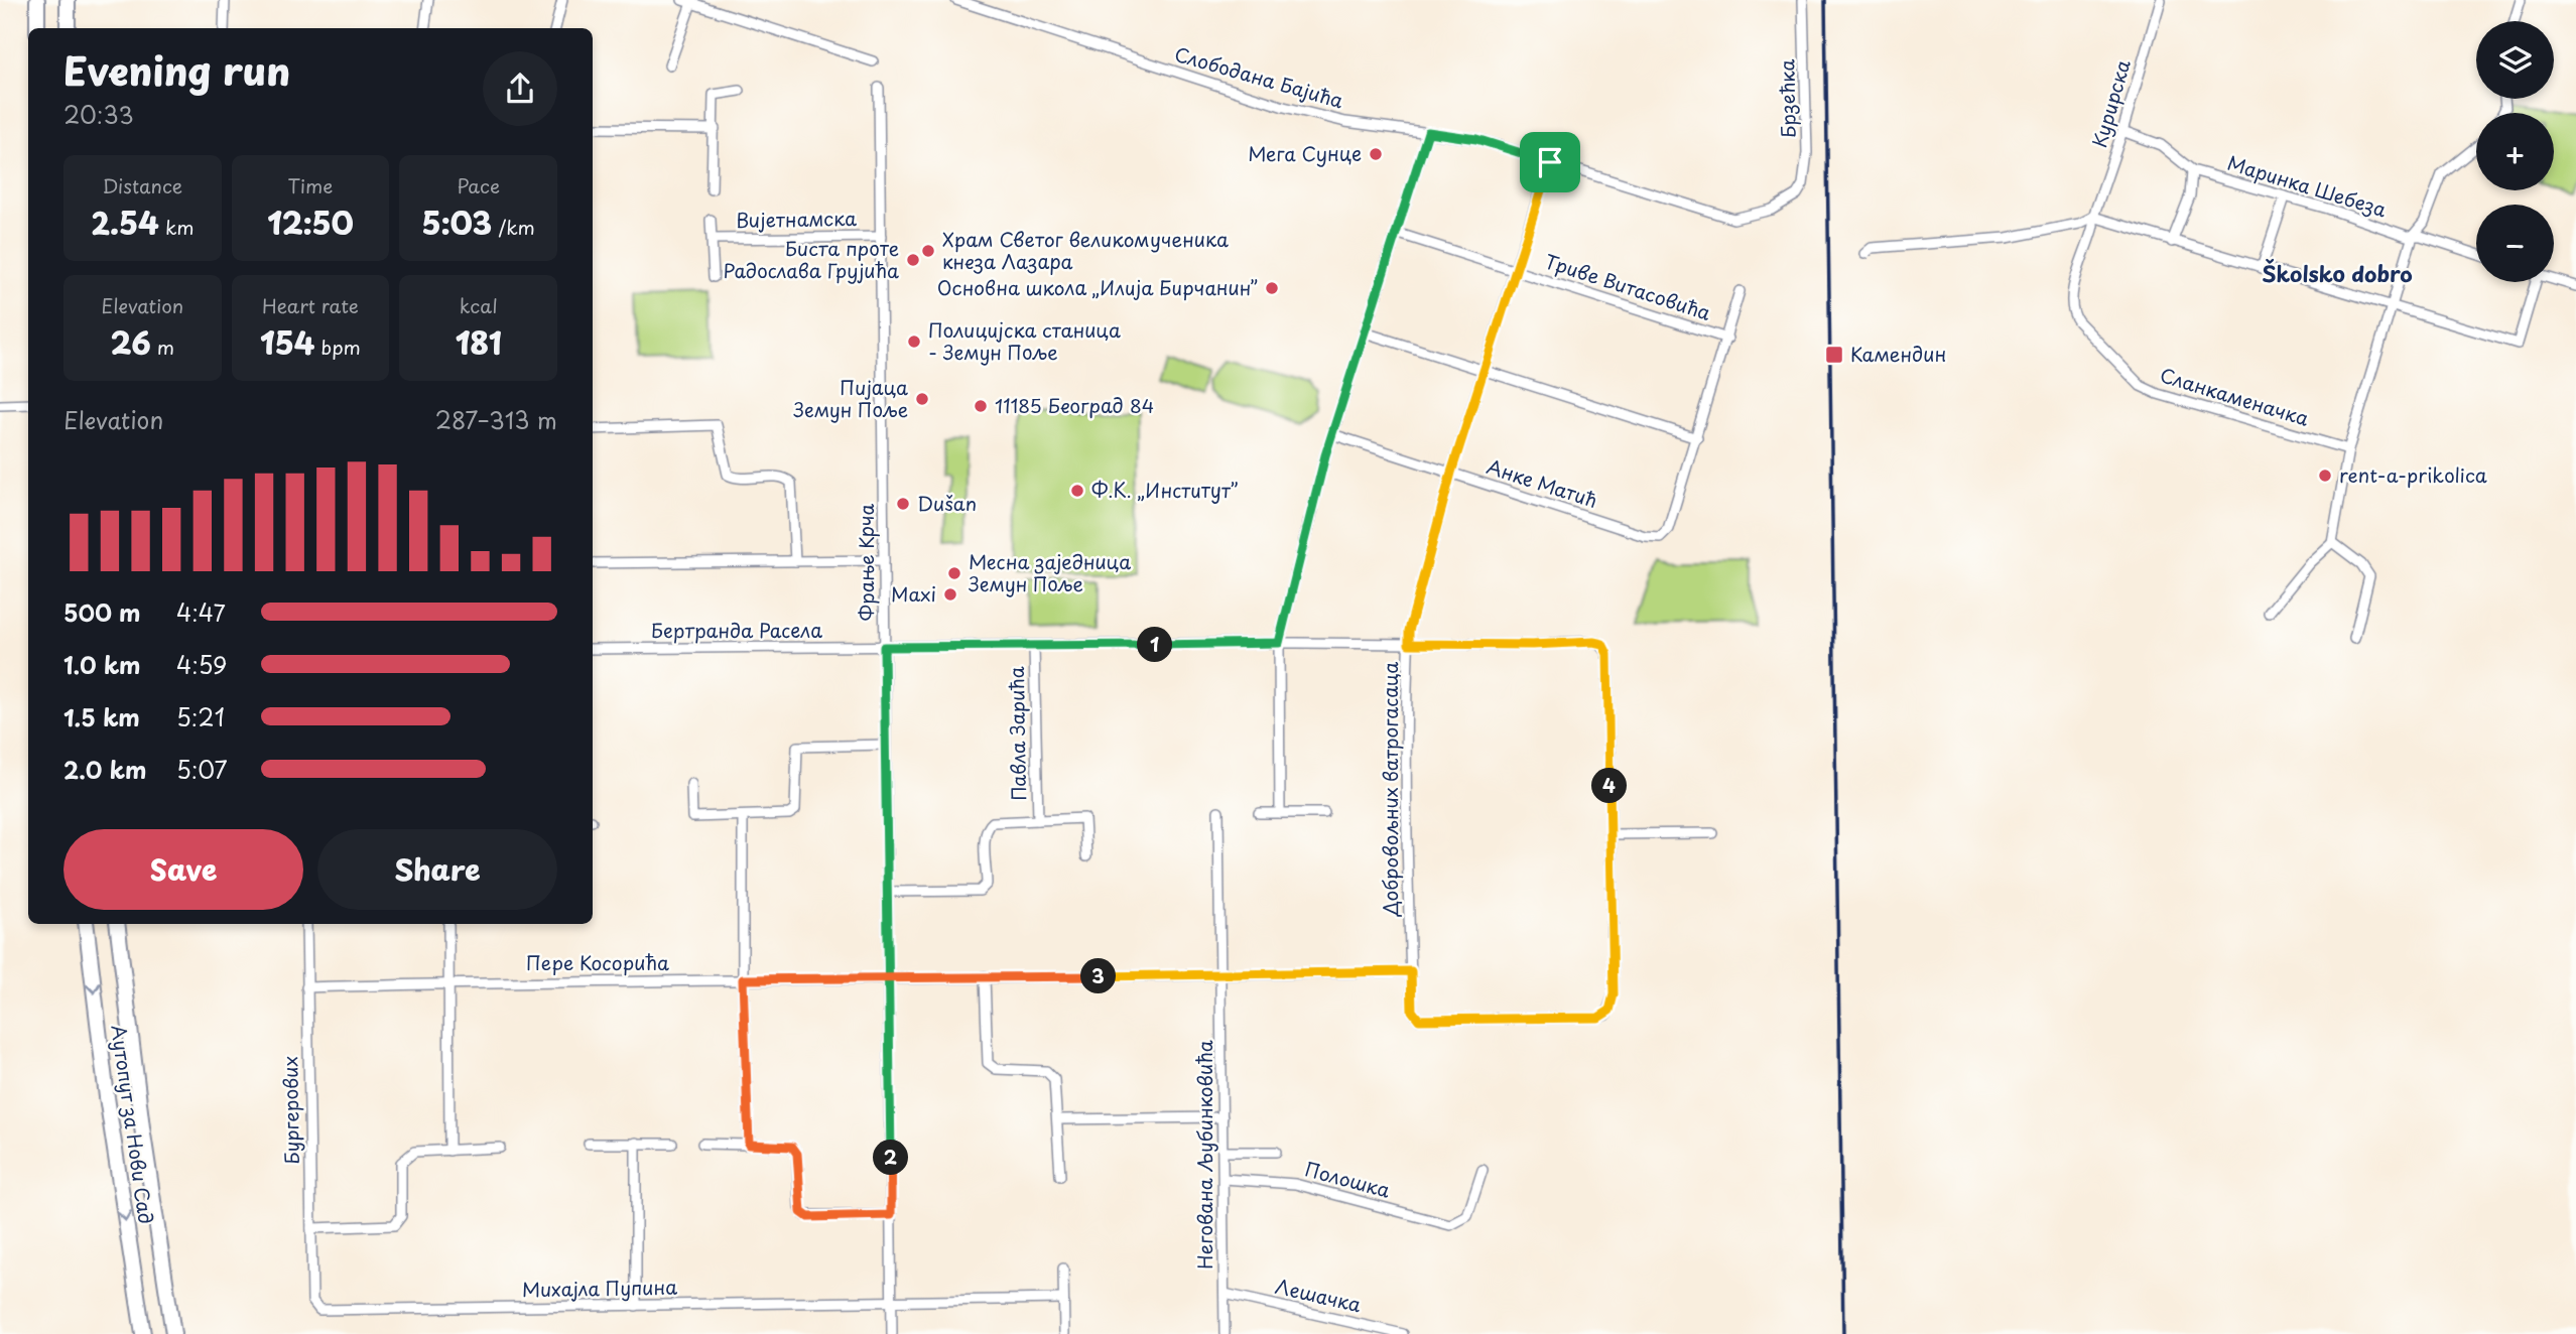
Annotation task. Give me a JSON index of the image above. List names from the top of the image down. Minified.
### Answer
{"streets":{"main road":["Аутопут за Нови Сад"],"street":["Слободана Бајића","Брзећка","Курирска","Маринка Шебеза","Вијетнамска","Триве Витасовића","Сланкаменачка","Анке Матић","Фрање Крча","Бертранда Расела","Павла Зарића","Добровољних ватрогасаца","Пере Косорића","Бургерових","Негована Љубинковића","Полошка","Михајла Пупина","Лешачка"]},"crossings":[["Слободана Бајића","Брзећка"],["Слободана Бајића","Добровољних ватрогасаца"],["Курирска","Маринка Шебеза"],["Курирска","Сланкаменачка"],["Вијетнамска","Фрање Крча"],["Триве Витасовића","Добровољних ватрогасаца"],["Анке Матић","Добровољних ватрогасаца"],["Фрање Крча","Бертранда Расела"],["Фрање Крча","Павла Зарића"],["Фрање Крча","Пере Косорића"],["Фрање Крча","Михајла Пупина"],["Бертранда Расела","Павла Зарића"],["Бертранда Расела","Добровољних ватрогасаца"],["Добровољних ватрогасаца","Пере Косорића"],["Пере Косорића","Бургерових"],["Пере Косорића","Негована Љубинковића"],["Бургерових","Михајла Пупина"],["Негована Љубинковића","Полошка"],["Негована Љубинковића","Лешачка"]],"districts":["Školsko dobro"],"places":{"other":["Мега Сунце","Храм Светог великомученика кнеза Лазара","Биста проте Радослава Грујића","Основна школа „Илија Бирчанин”","Полицијска станица - Земун Поље","Пијаца Земун Поље","11185 Београд 84","rent-a-prikolica","Ф.К. „Институт”","Dušan","Месна заједница Земун Поље","Maxi"],"transit":["Камендин"]},"page":{"map_buttons":["+","−"],"heading":["Evening run","20:33"],"stats":[["Distance","2.54 km"],["Time","12:50"],["Pace","5:03 /km"],["Elevation","26 m"],["Heart rate","154 bpm"],["kcal","181"]],"chart":["Elevation","287–313 m"],"list":[{"name":"500 m","note":"4:47"},{"name":"1.0 km","note":"4:59"},{"name":"1.5 km","note":"5:21"},{"name":"2.0 km","note":"5:07"}],"pins":["1","4","3","2"],"buttons":["Save","Share"]}}
